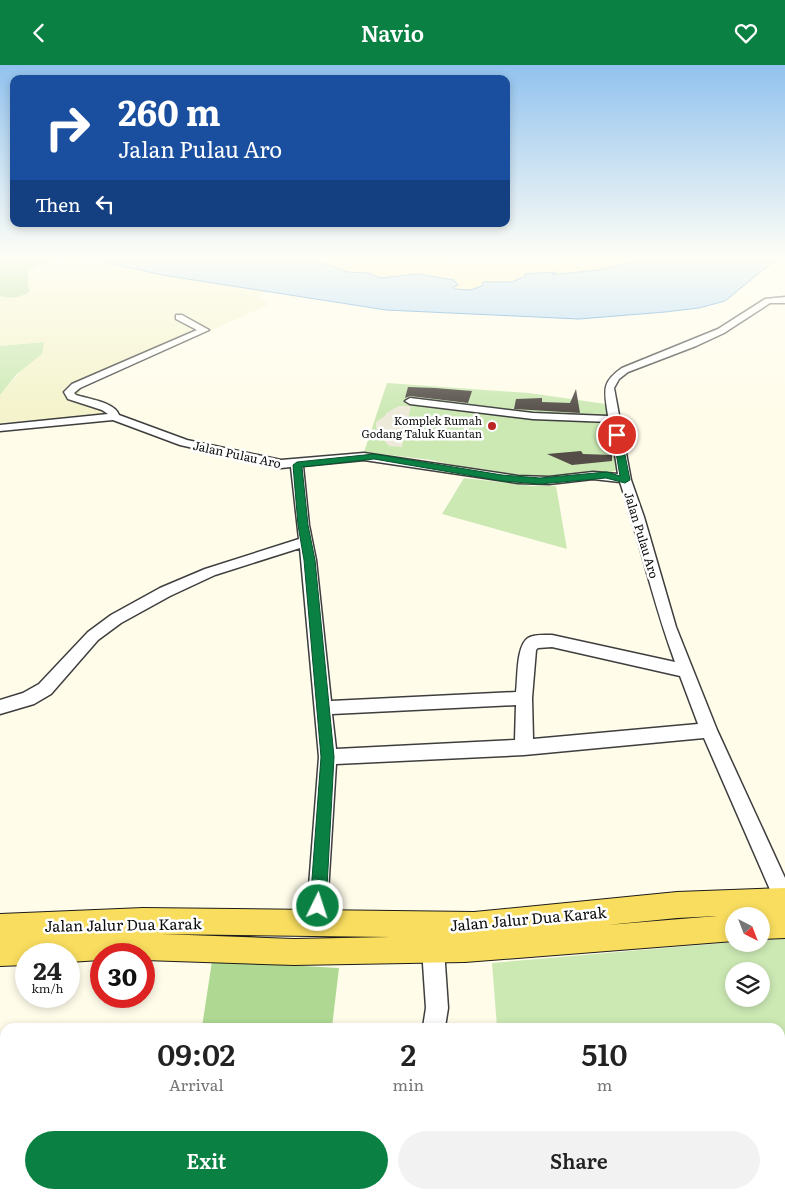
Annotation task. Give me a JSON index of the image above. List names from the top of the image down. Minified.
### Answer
{"streets":{"main road":["Jalan Jalur Dua Karak"],"street":["Jalan Pulau Aro"]},"crossings":[["Jalan Pulau Aro","Jalan Jalur Dua Karak"]],"places":["Komplek Rumah Godang Taluk Kuantan"],"north":"bottom right","page":{"header":"Navio","turn":["260 m","Jalan Pulau Aro"],"then":"Then","speed":"24 km/h","limit":"30","eta":["09:02","Arrival","2","min","510","m"],"buttons":["Exit","Share"]}}
